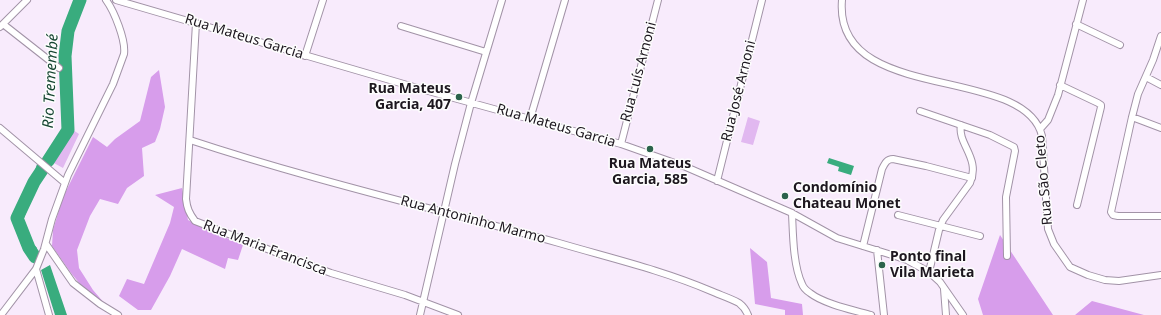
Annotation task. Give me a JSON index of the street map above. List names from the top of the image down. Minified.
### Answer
{"streets":{"street":["Rua Mateus Garcia","Rua Luís Arnoni","Rua José Arnoni","Rua São Cleto","Rua Antoninho Marmo","Rua Maria Francisca"]},"crossings":[["Rua Mateus Garcia","Rua Luís Arnoni"],["Rua Mateus Garcia","Rua José Arnoni"],["Rua Mateus Garcia","Rua Maria Francisca"],["Rua Antoninho Marmo","Rua Maria Francisca"]],"water":["Rio Tremembé"],"places":["Rua Mateus Garcia, 407","Rua Mateus Garcia, 585","Condomínio Chateau Monet","Ponto final Vila Marieta"]}
